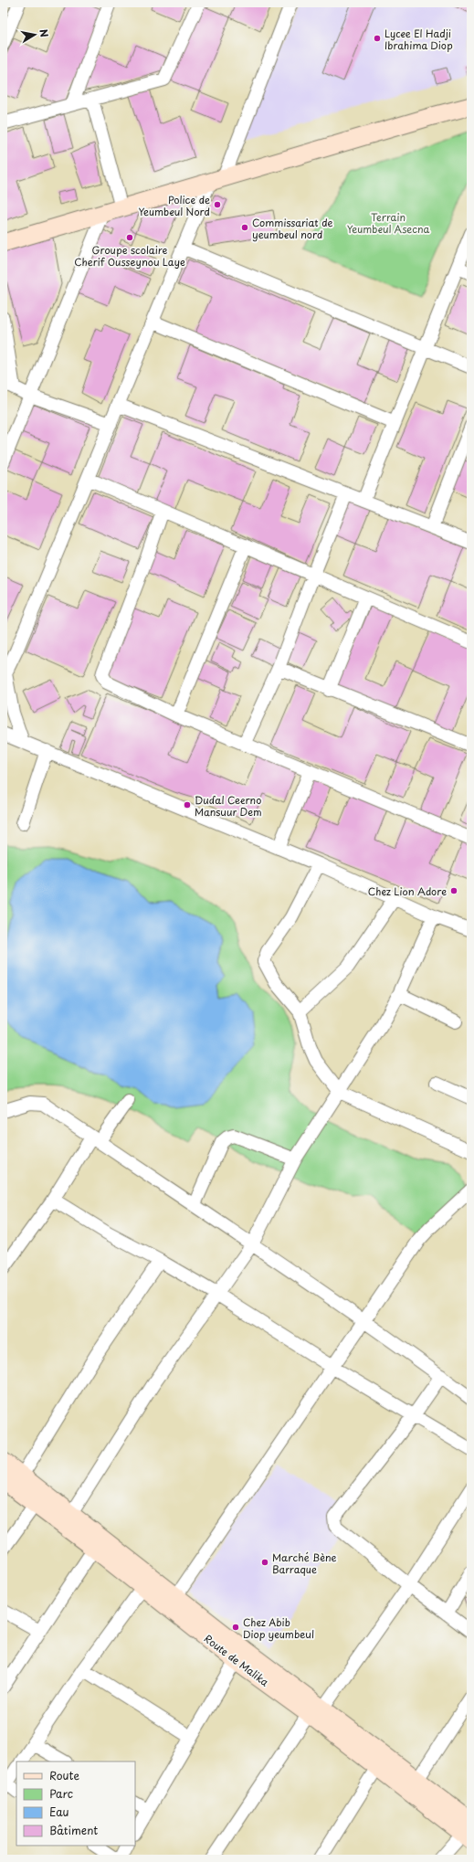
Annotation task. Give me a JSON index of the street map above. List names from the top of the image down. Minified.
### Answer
{"streets":{"main road":["Route de Malika"]},"parks":["Terrain Yeumbeul Asecna"],"places":["Lycee El Hadji Ibrahima Diop","Police de Yeumbeul Nord","Commissariat de yeumbeul nord","Groupe scolaire Cherif Ousseynou Laye","Duɗal Ceerno Mansuur Dem","Chez Lion Adore","Marché Bène Barraque","Chez Abib Diop yeumbeul"],"legend":["Route","Parc","Eau","Bâtiment"],"north":"right"}
